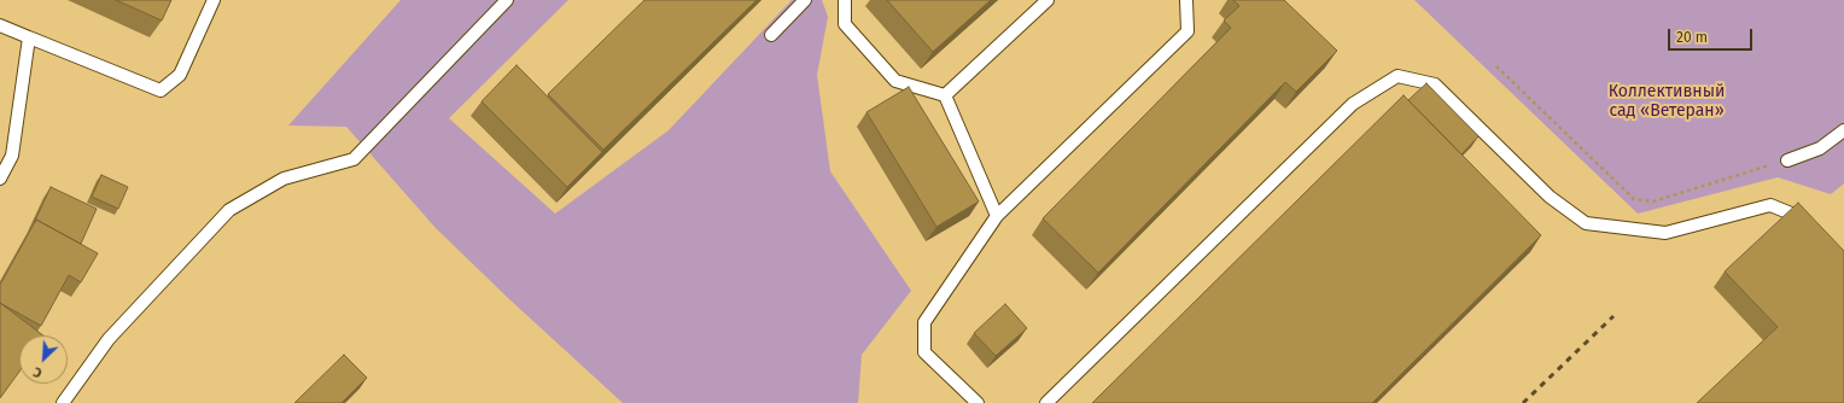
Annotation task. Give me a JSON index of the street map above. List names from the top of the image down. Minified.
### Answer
{"parks":["Коллективный сад «Ветеран»"],"scale_bar":"20 m","north":"bottom left"}
